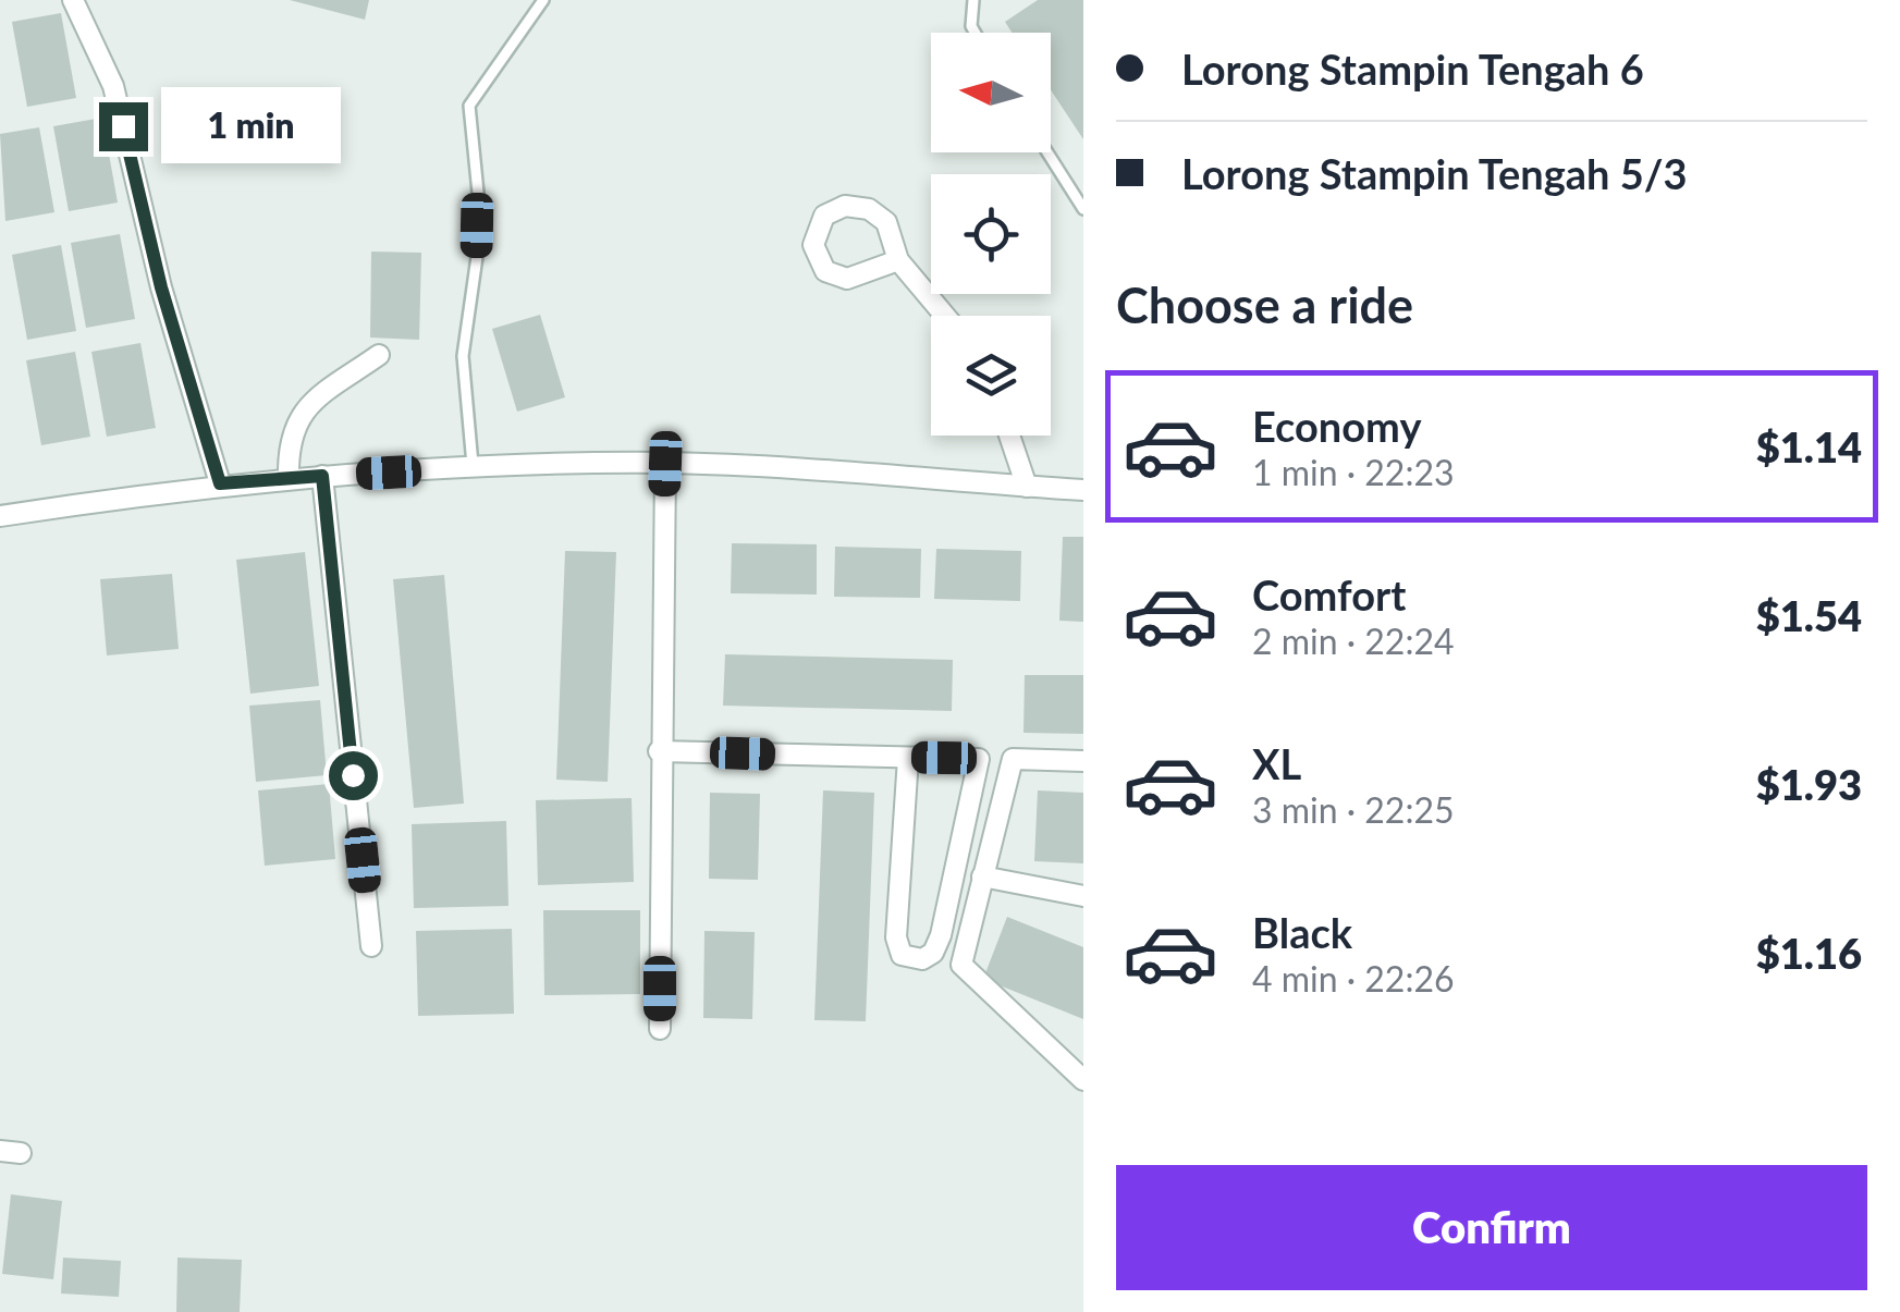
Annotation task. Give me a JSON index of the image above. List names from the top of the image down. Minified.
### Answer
{"north":"left","page":{"banner":["Lorong Stampin Tengah 6","Lorong Stampin Tengah 5/3"],"bubble":"1 min","heading":"Choose a ride","list":[{"name":"Economy","note":"1 min · 22:23","value":"$1.14"},{"name":"Comfort","note":"2 min · 22:24","value":"$1.54"},{"name":"XL","note":"3 min · 22:25","value":"$1.93"},{"name":"Black","note":"4 min · 22:26","value":"$1.16"}],"buttons":"Confirm"}}
